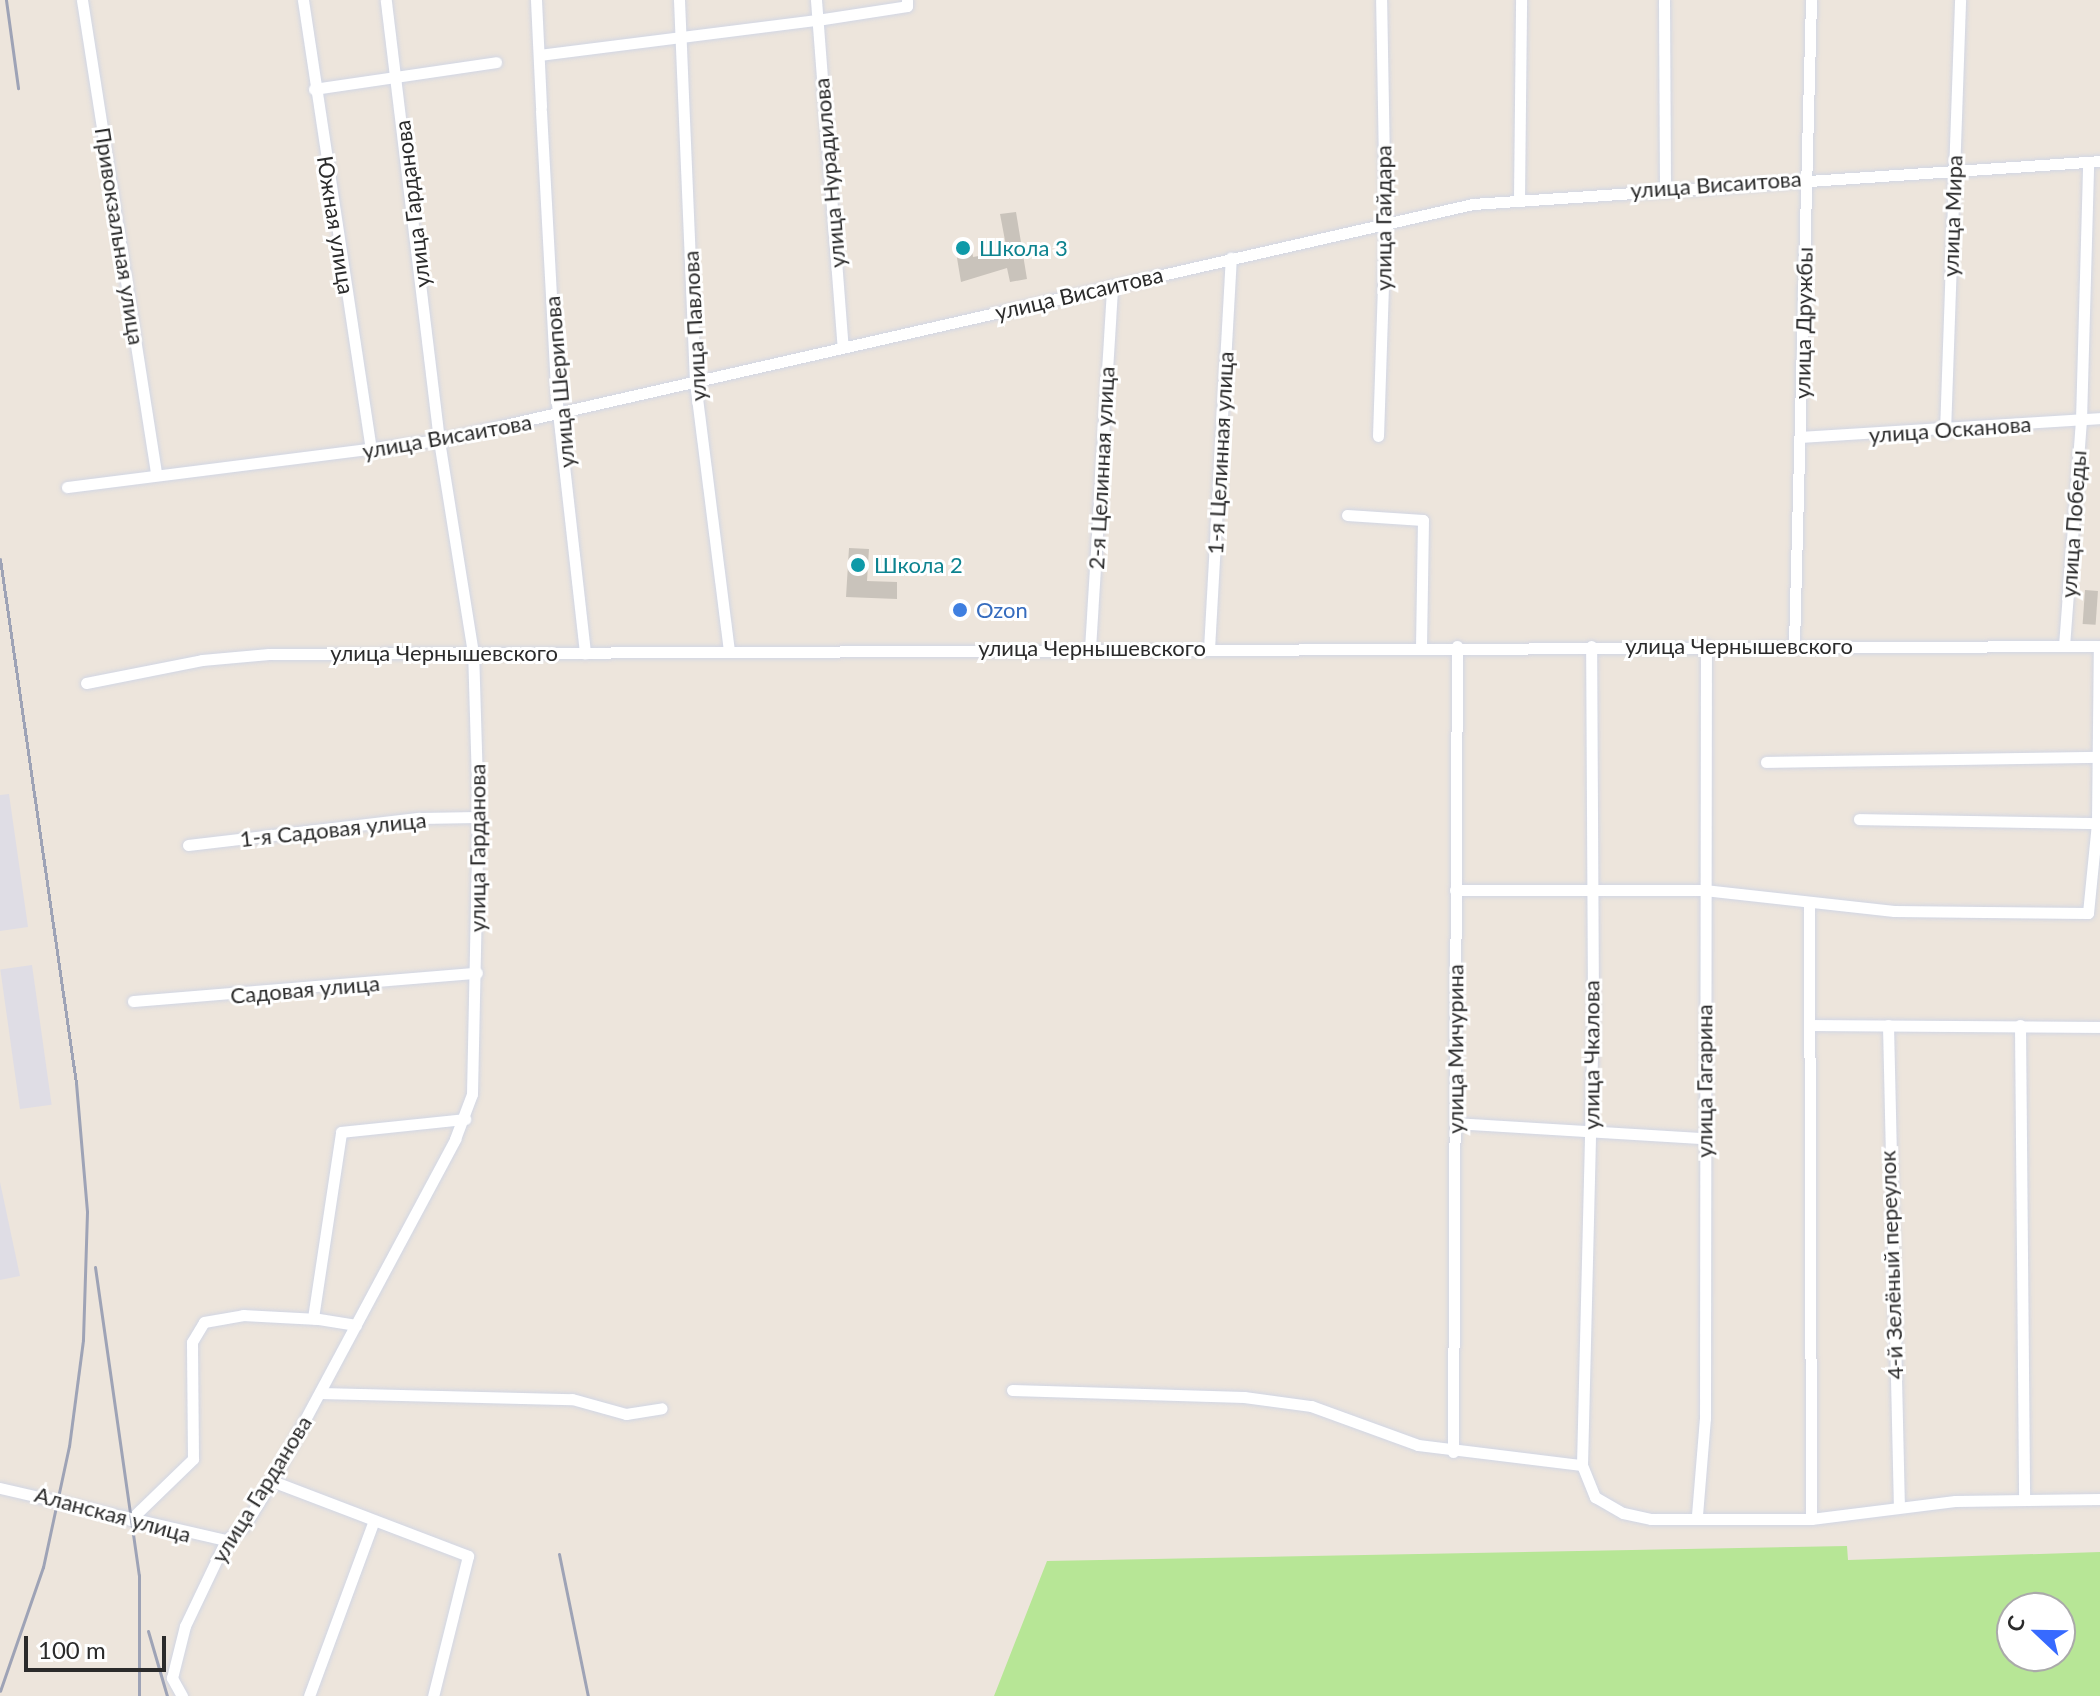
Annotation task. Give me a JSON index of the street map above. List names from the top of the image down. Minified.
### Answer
{"streets":{"street":["улица Нурадилова","улица Висаитова","улица Гарданова","улица Мира","улица Гайдара","Южная улица","Привокзальная улица","улица Дружбы","улица Павлова","улица Шерипова","улица Осканова","1-я Целинная улица","2-я Целинная улица","улица Победы","улица Чернышевского","1-я Садовая улица","Садовая улица","улица Мичурина","улица Чкалова","улица Гагарина","4-й Зелёный переулок","Аланская улица"]},"crossings":[["улица Нурадилова","улица Висаитова"],["улица Висаитова","улица Гарданова"],["улица Висаитова","улица Мира"],["улица Висаитова","улица Гайдара"],["улица Висаитова","Южная улица"],["улица Висаитова","Привокзальная улица"],["улица Висаитова","улица Дружбы"],["улица Висаитова","улица Павлова"],["улица Висаитова","улица Шерипова"],["улица Висаитова","1-я Целинная улица"],["улица Висаитова","2-я Целинная улица"],["улица Висаитова","улица Победы"],["улица Гарданова","улица Чернышевского"],["улица Гарданова","1-я Садовая улица"],["улица Гарданова","Садовая улица"],["улица Гарданова","Аланская улица"],["улица Мира","улица Осканова"],["улица Дружбы","улица Осканова"],["улица Дружбы","улица Чернышевского"],["улица Павлова","улица Чернышевского"],["улица Шерипова","улица Чернышевского"],["улица Осканова","улица Победы"],["1-я Целинная улица","улица Чернышевского"],["2-я Целинная улица","улица Чернышевского"],["улица Победы","улица Чернышевского"],["улица Чернышевского","улица Мичурина"],["улица Чернышевского","улица Чкалова"],["улица Чернышевского","улица Гагарина"]],"places":["Школа 3","Школа 2","Ozon"],"scale_bar":"100 m","north":"left"}
